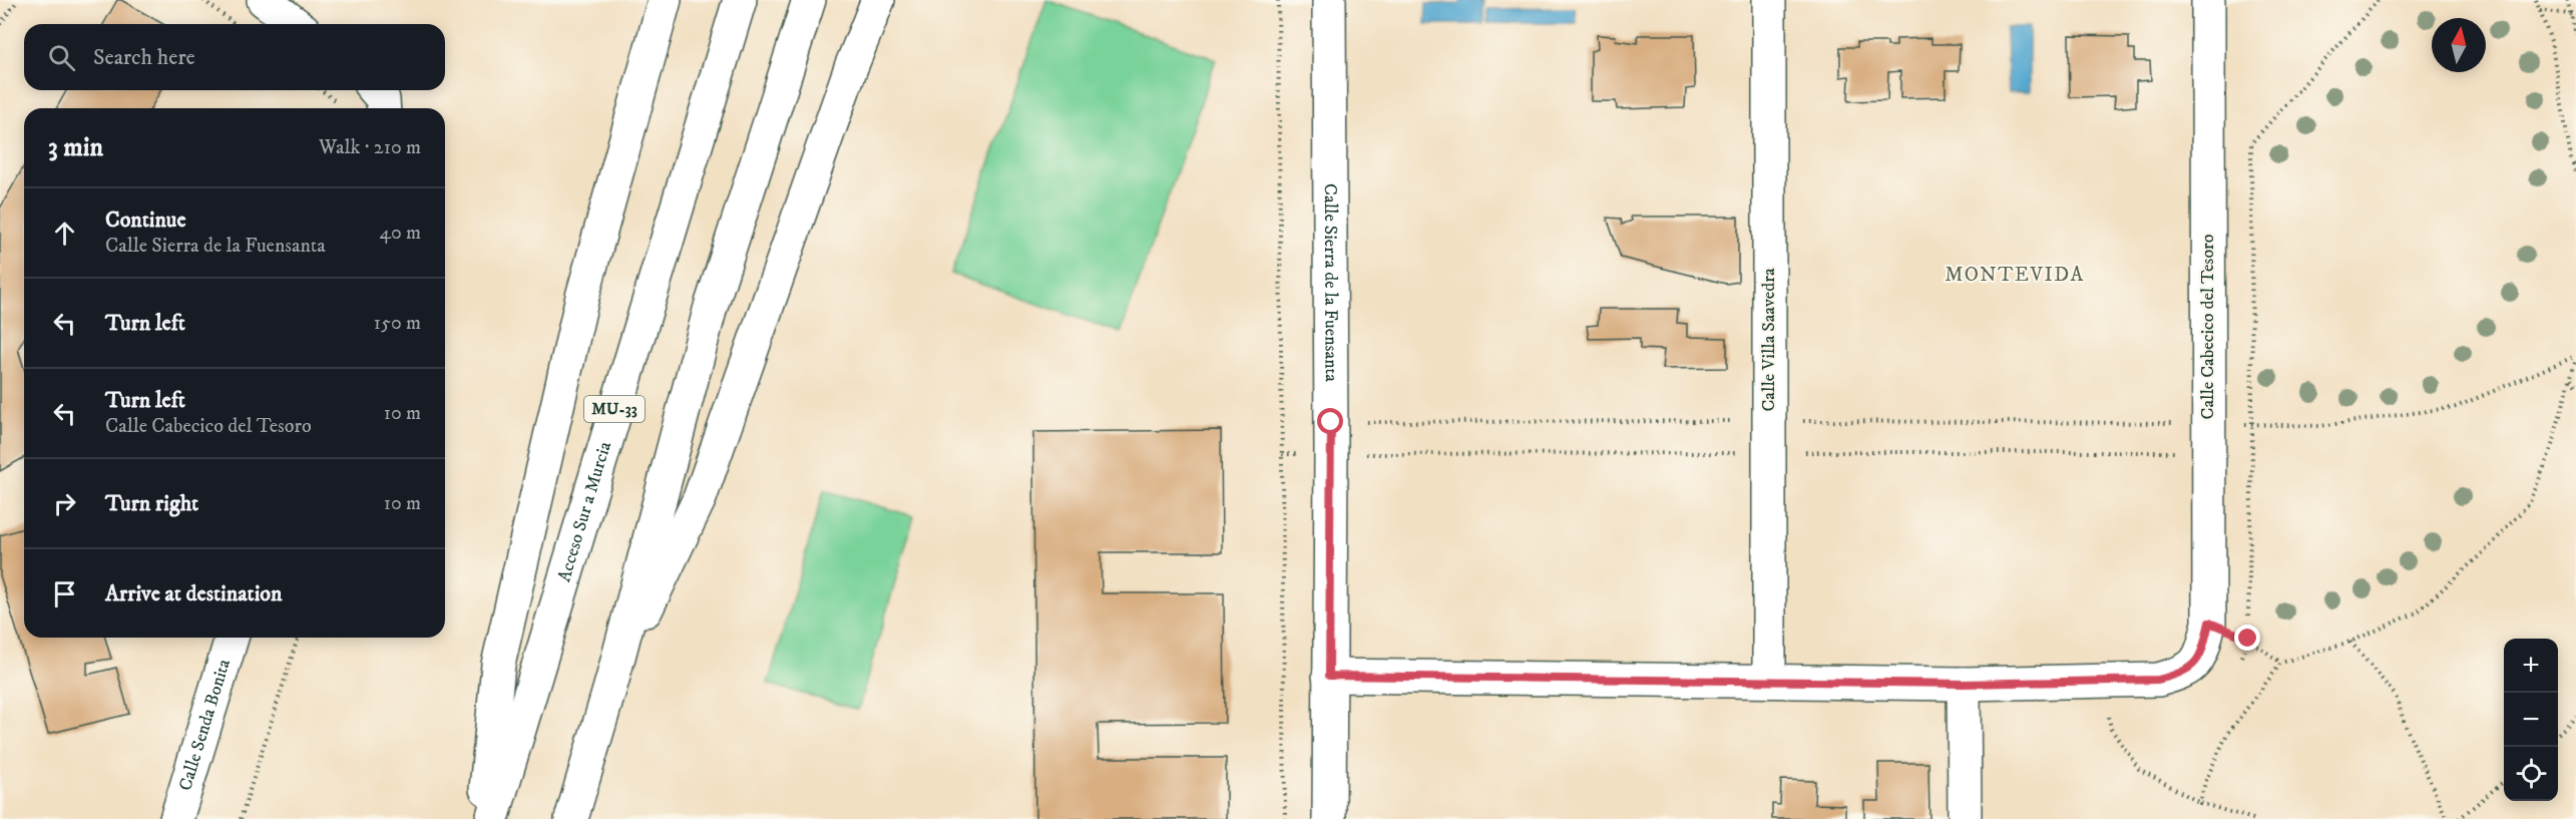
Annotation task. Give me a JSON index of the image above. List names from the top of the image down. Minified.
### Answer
{"streets":{"main road":["Calle Sierra de la Fuensanta","Calle Cabecico del Tesoro","Calle Villa Saavedra","MU-33","Acceso Sur a Murcia","Calle Senda Bonita"]},"districts":["MONTEVIDA"],"north":"top","page":{"search":"Search here","heading":["3 min","Walk · 210 m"],"list":[["Continue","Calle Sierra de la Fuensanta","40 m"],["Turn left","150 m"],["Turn left","Calle Cabecico del Tesoro","10 m"],["Turn right","10 m"],"Arrive at destination"],"map_buttons":["+","−"]}}
